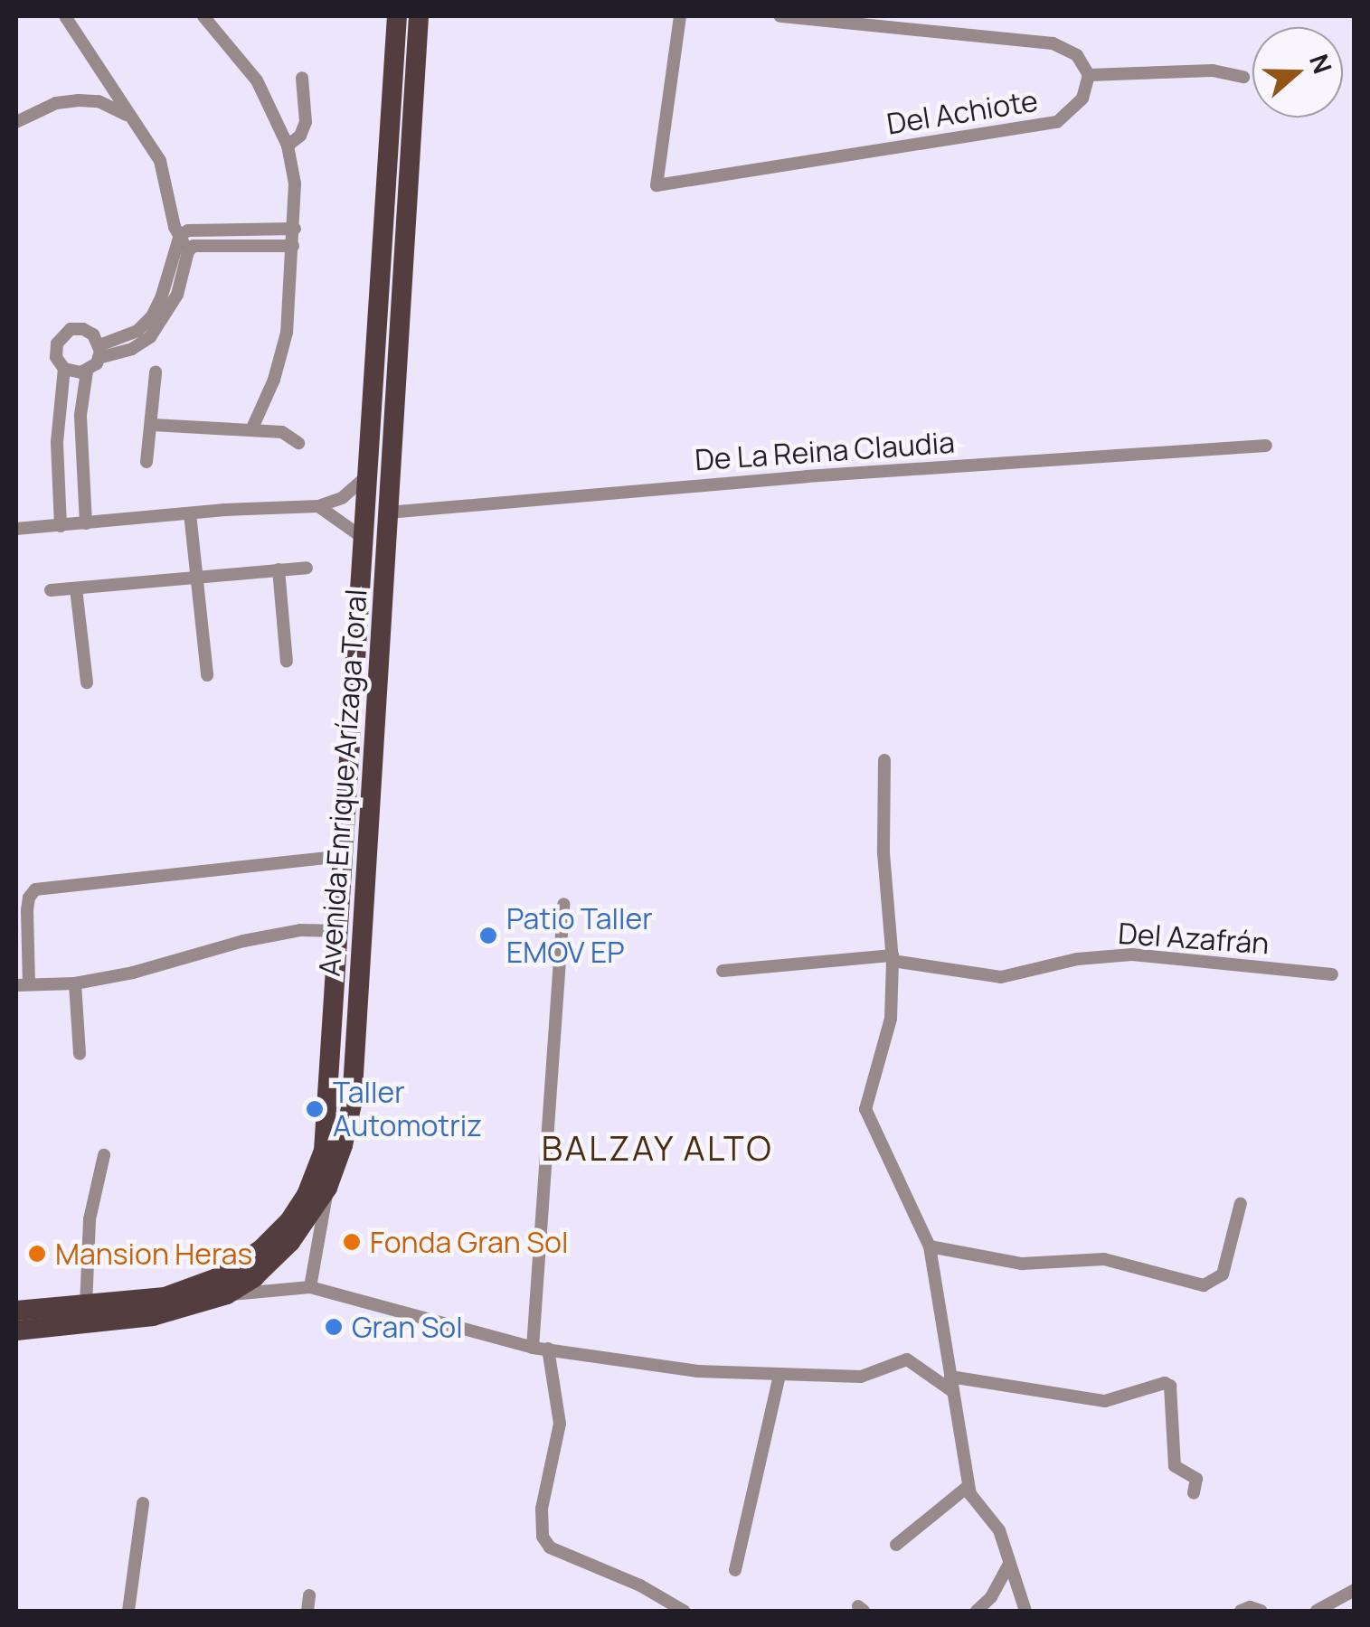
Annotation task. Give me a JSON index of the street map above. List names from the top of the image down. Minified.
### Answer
{"streets":{"main road":["Avenida Enrique Arízaga Toral"],"street":["Del Achiote","De La Reina Claudia","Del Azafrán"]},"crossings":[["De La Reina Claudia","Avenida Enrique Arízaga Toral"]],"districts":["BALZAY ALTO"],"places":["Patio Taller EMOV EP","Taller Automotriz","Fonda Gran Sol","Mansion Heras","Gran Sol"],"north":"right"}
